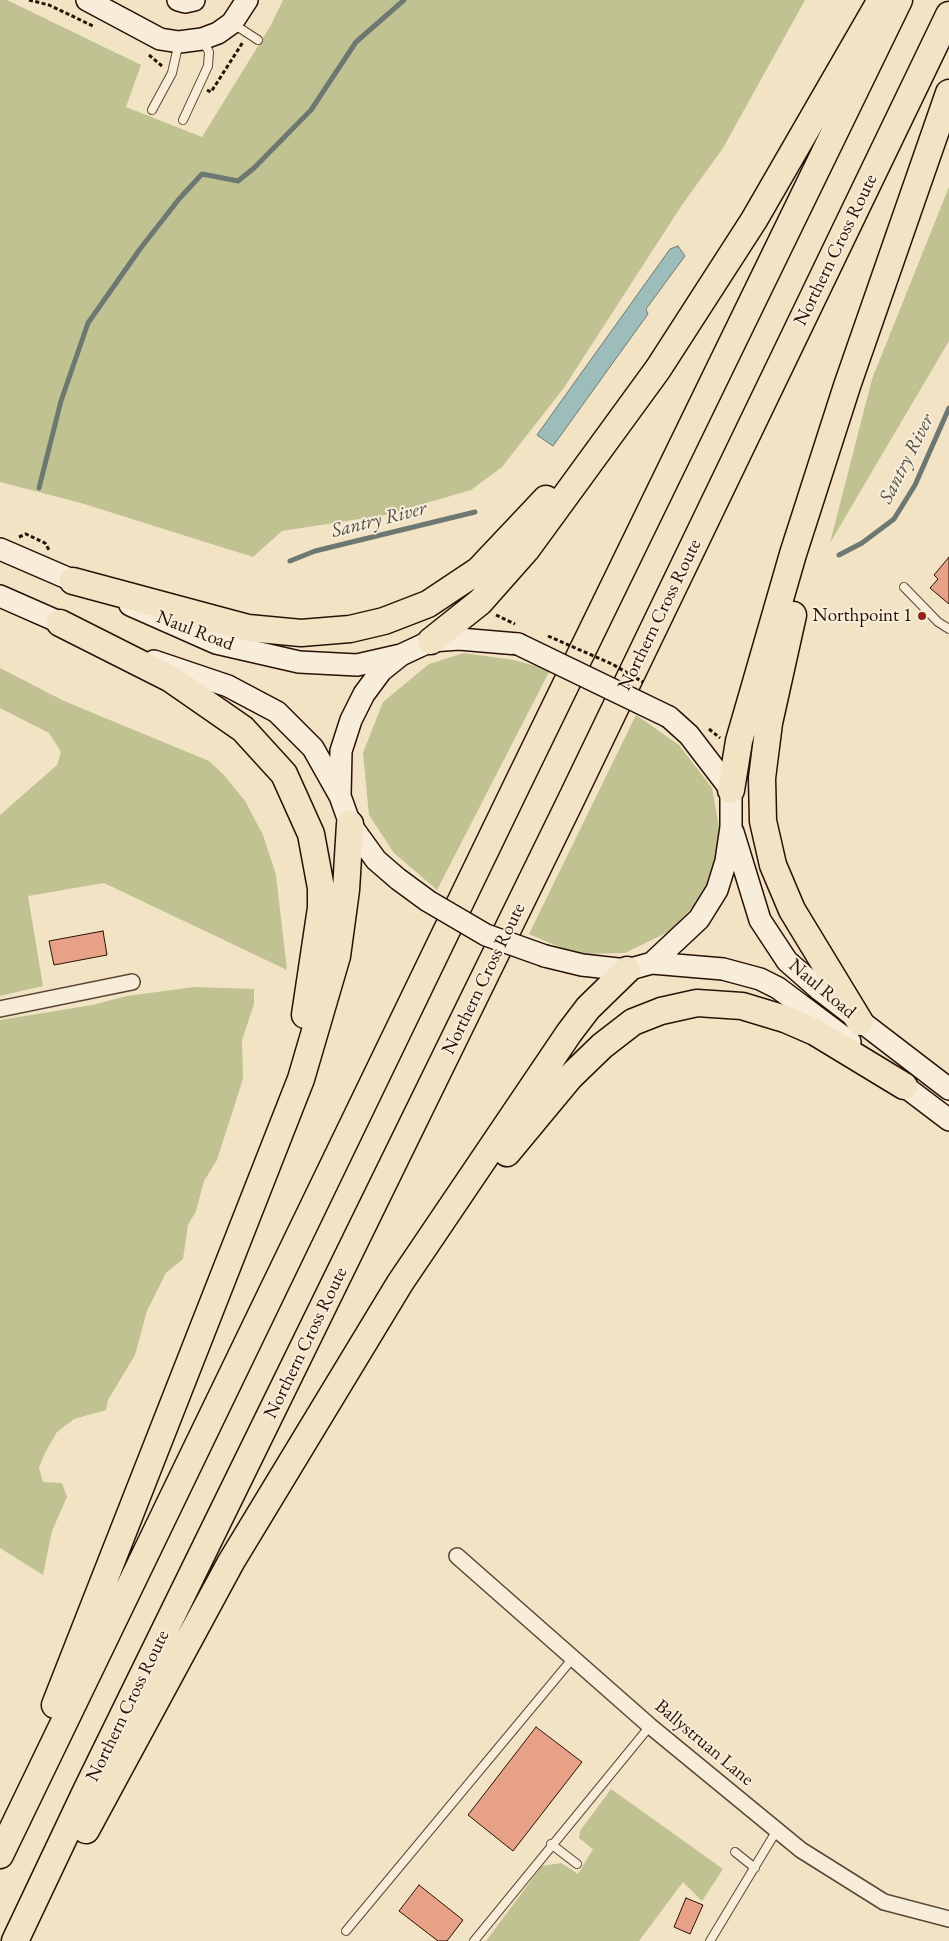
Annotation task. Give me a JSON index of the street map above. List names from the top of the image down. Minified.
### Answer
{"streets":{"highway":["Northern Cross Route"],"main road":["Naul Road"],"street":["Ballystruan Lane"]},"water":["Santry River"],"places":["Northpoint 1"]}
